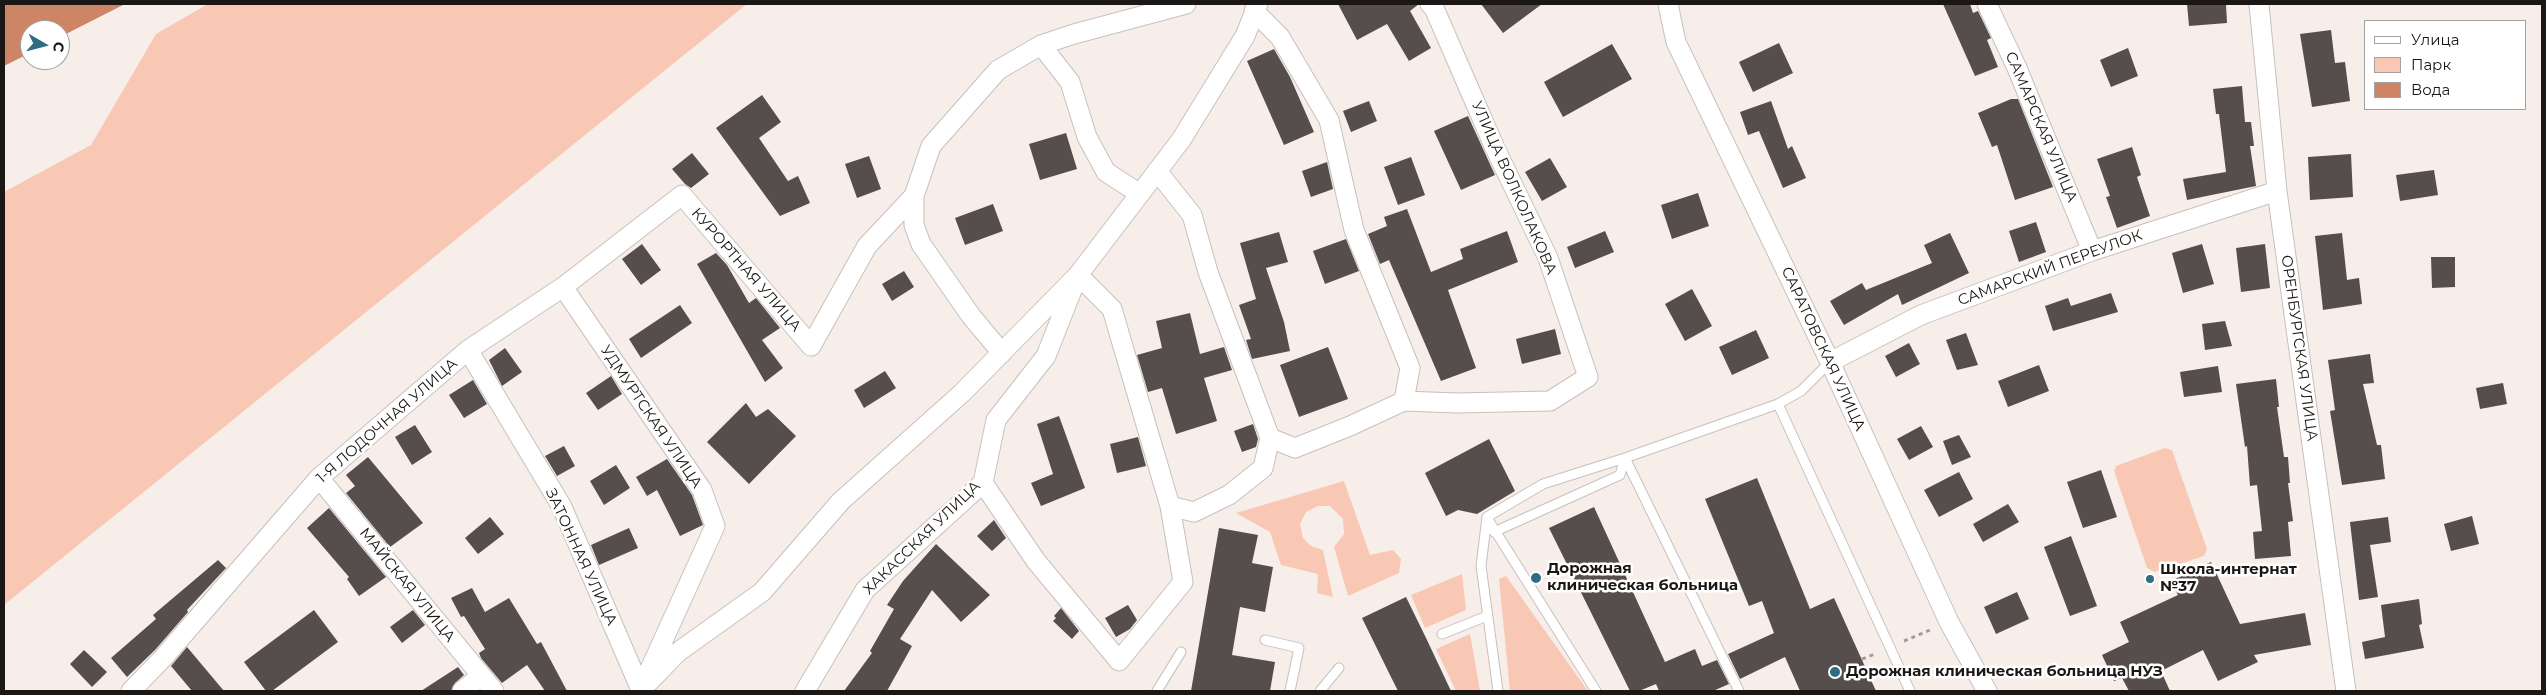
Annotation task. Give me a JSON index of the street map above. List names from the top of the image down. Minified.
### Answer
{"streets":{"street":["САМАРСКАЯ УЛИЦА","УЛИЦА ВОЛКОЛАКОВА","САМАРСКИЙ ПЕРЕУЛОК","КУРОРТНАЯ УЛИЦА","ОРЕНБУРГСКАЯ УЛИЦА","САРАТОВСКАЯ УЛИЦА","УДМУРТСКАЯ УЛИЦА","1-Я ЛОДОЧНАЯ УЛИЦА","ХАКАССКАЯ УЛИЦА","ЗАТОННАЯ УЛИЦА","МАЙСКАЯ УЛИЦА"]},"crossings":[["САМАРСКАЯ УЛИЦА","САМАРСКИЙ ПЕРЕУЛОК"],["САМАРСКИЙ ПЕРЕУЛОК","ОРЕНБУРГСКАЯ УЛИЦА"],["САМАРСКИЙ ПЕРЕУЛОК","САРАТОВСКАЯ УЛИЦА"],["КУРОРТНАЯ УЛИЦА","1-Я ЛОДОЧНАЯ УЛИЦА"],["УДМУРТСКАЯ УЛИЦА","1-Я ЛОДОЧНАЯ УЛИЦА"],["УДМУРТСКАЯ УЛИЦА","ЗАТОННАЯ УЛИЦА"],["1-Я ЛОДОЧНАЯ УЛИЦА","ЗАТОННАЯ УЛИЦА"],["1-Я ЛОДОЧНАЯ УЛИЦА","МАЙСКАЯ УЛИЦА"]],"places":["Дорожная клиническая больница","Школа-интернат №37","Дорожная клиническая больница НУЗ"],"legend":["Улица","Парк","Вода"],"north":"right"}
